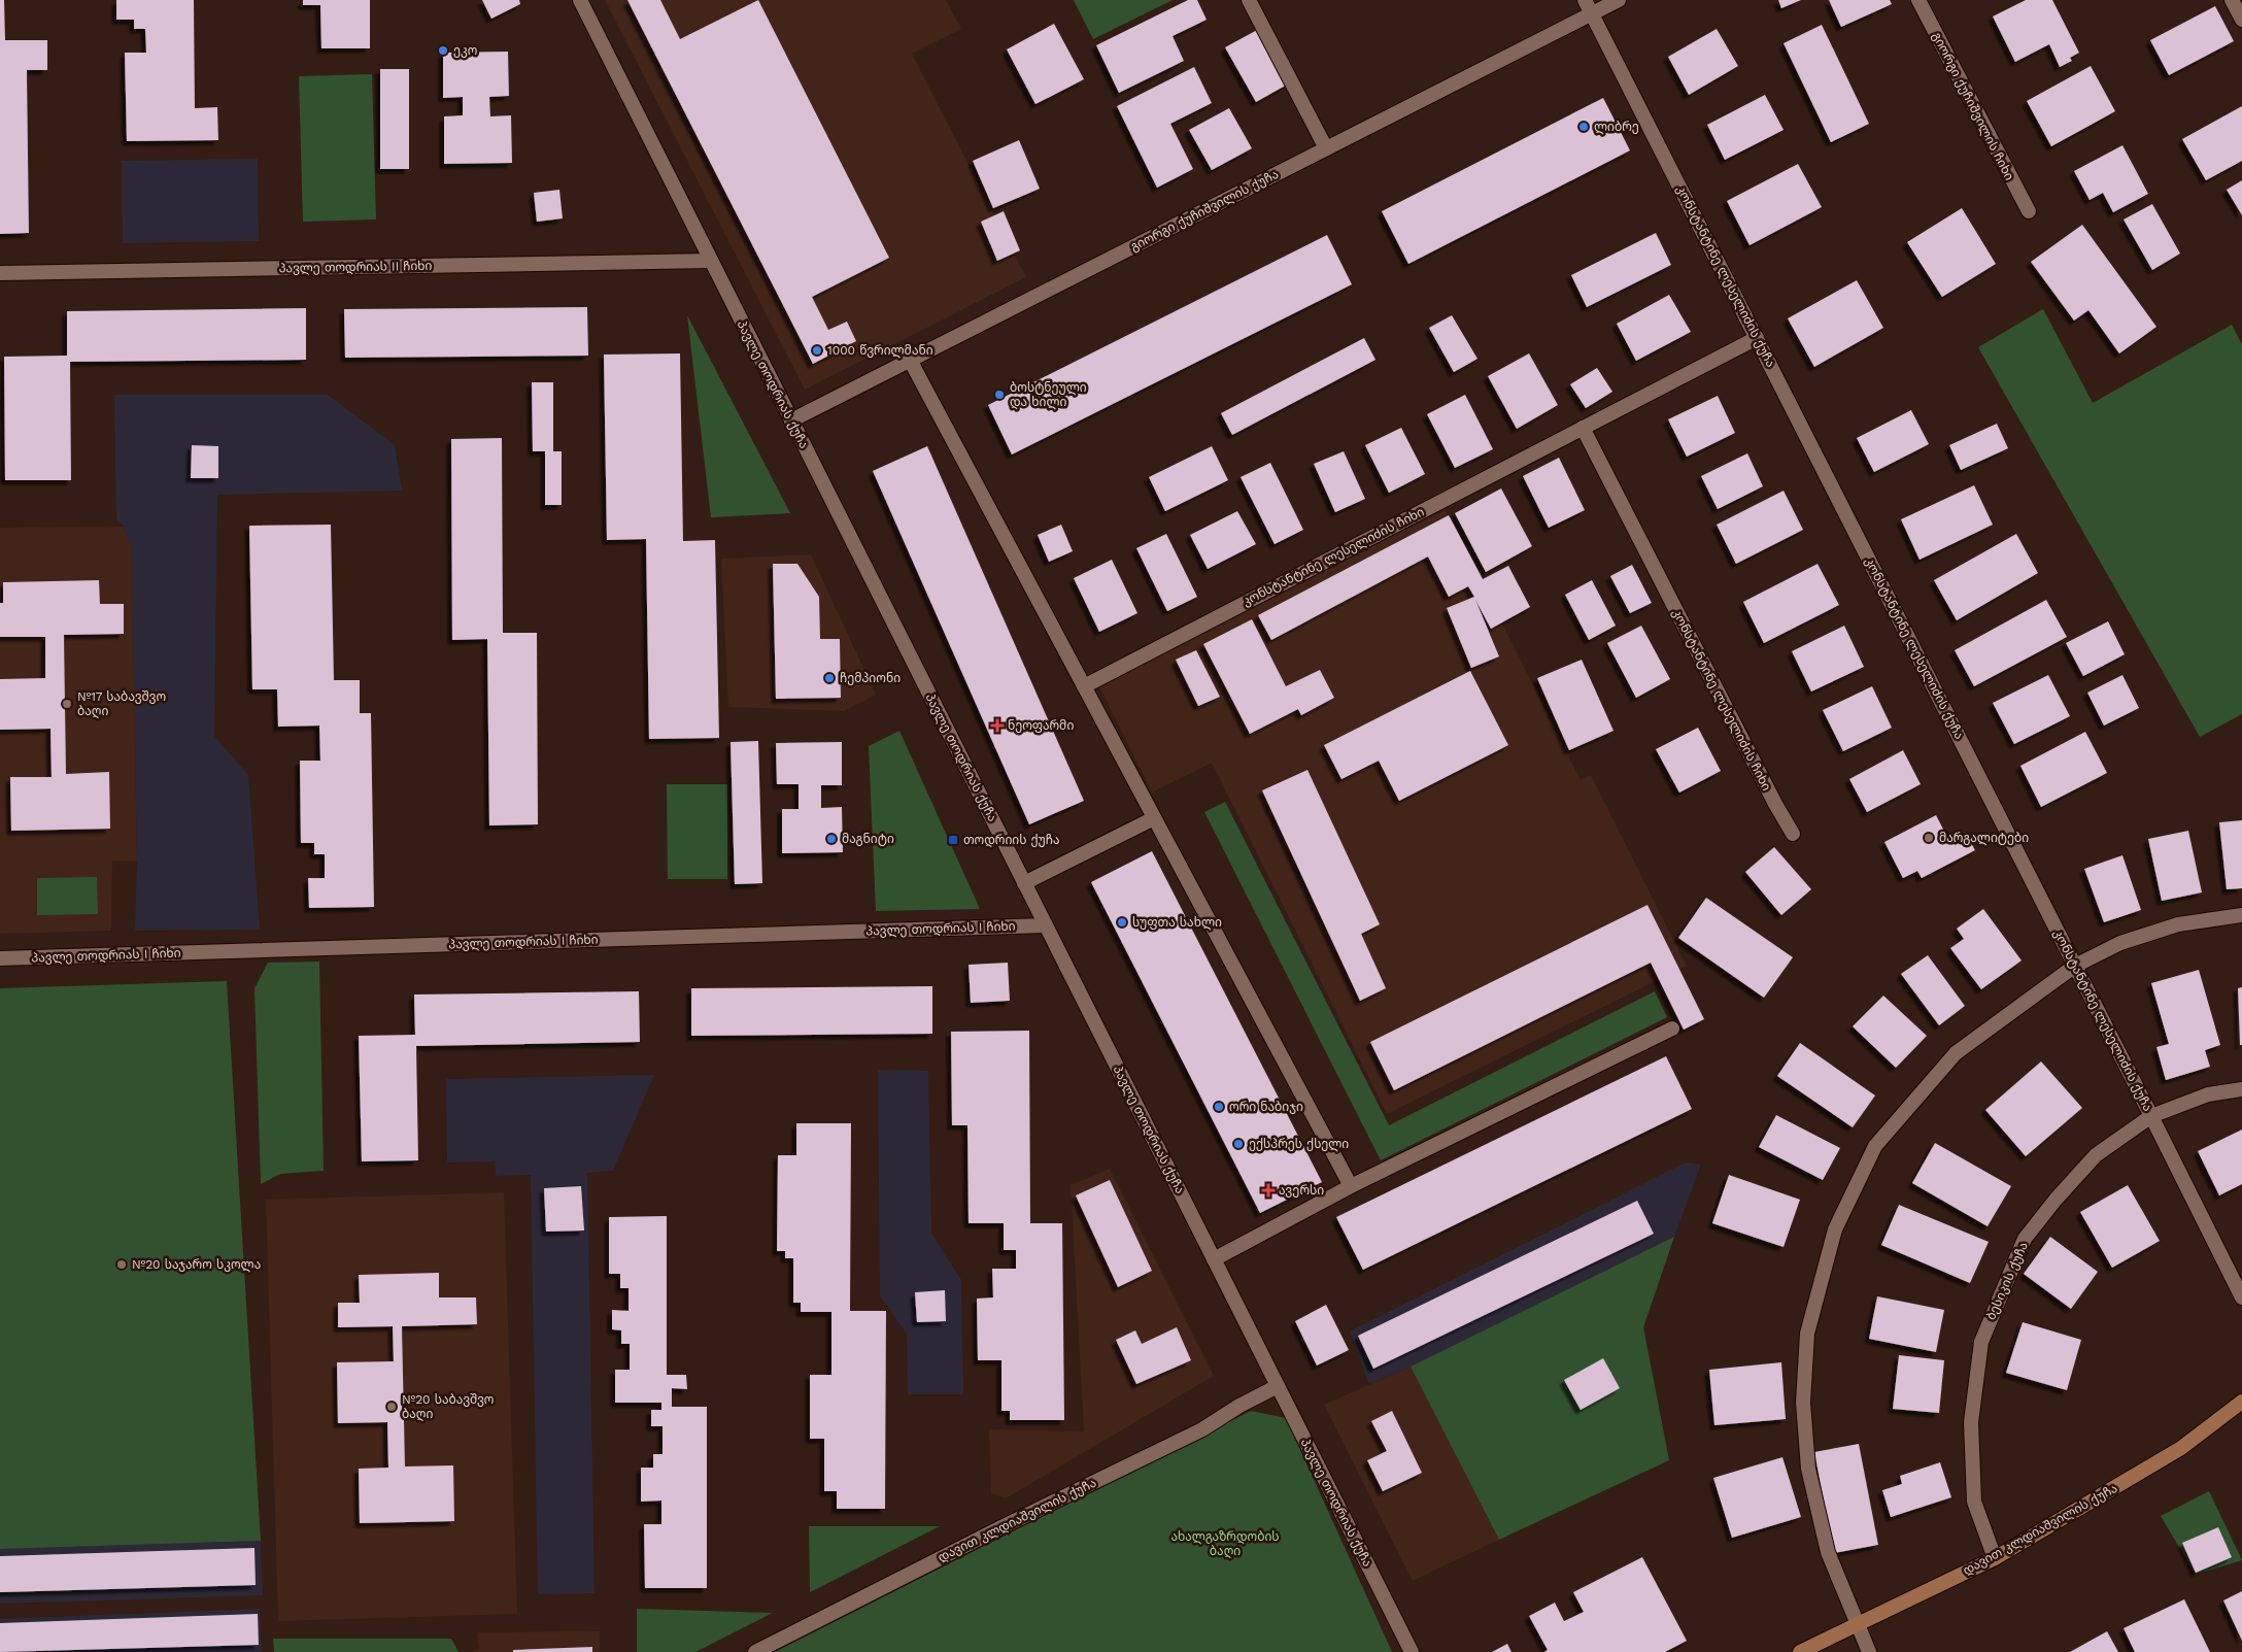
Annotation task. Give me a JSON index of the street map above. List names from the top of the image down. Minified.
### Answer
{"streets":{"main road":["დავით კლდიაშვილის ქუჩა"],"street":["გიორგი ქუჩიშვილის ჩიხი","გიორგი ქუჩიშვილის ქუჩა","პავლე თოდრიას II ჩიხი","კონსტანტინე ლესელიძის ქუჩა","პავლე თოდრიას ქუჩა","კონსტანტინე ლესელიძის ჩიხი","პავლე თოდრიას I ჩიხი","ბესიკის ქუჩა"]},"crossings":[["გიორგი ქუჩიშვილის ქუჩა","კონსტანტინე ლესელიძის ქუჩა"],["გიორგი ქუჩიშვილის ქუჩა","პავლე თოდრიას ქუჩა"],["პავლე თოდრიას II ჩიხი","პავლე თოდრიას ქუჩა"],["კონსტანტინე ლესელიძის ქუჩა","კონსტანტინე ლესელიძის ჩიხი"],["კონსტანტინე ლესელიძის ქუჩა","ბესიკის ქუჩა"],["პავლე თოდრიას ქუჩა","პავლე თოდრიას I ჩიხი"],["პავლე თოდრიას ქუჩა","დავით კლდიაშვილის ქუჩა"],["ბესიკის ქუჩა","დავით კლდიაშვილის ქუჩა"]],"parks":["ახალგაზრდობის ბაღი"],"places":{"other":["ეკო","ლიბრე","1000 წვრილმანი","ბოსტნეული და ხილი","ჩემპიონი","№17 საბავშვო ბაღი","მარგალიტები","მაგნიტი","სუფთა სახლი","ორი ნაბიჯი","ექსპრეს ქსელი","№20 საჯარო სკოლა","№20 საბავშვო ბაღი"],"health":["ნეოფარმი","ავერსი"],"transit":["თოდრიის ქუჩა"]}}
